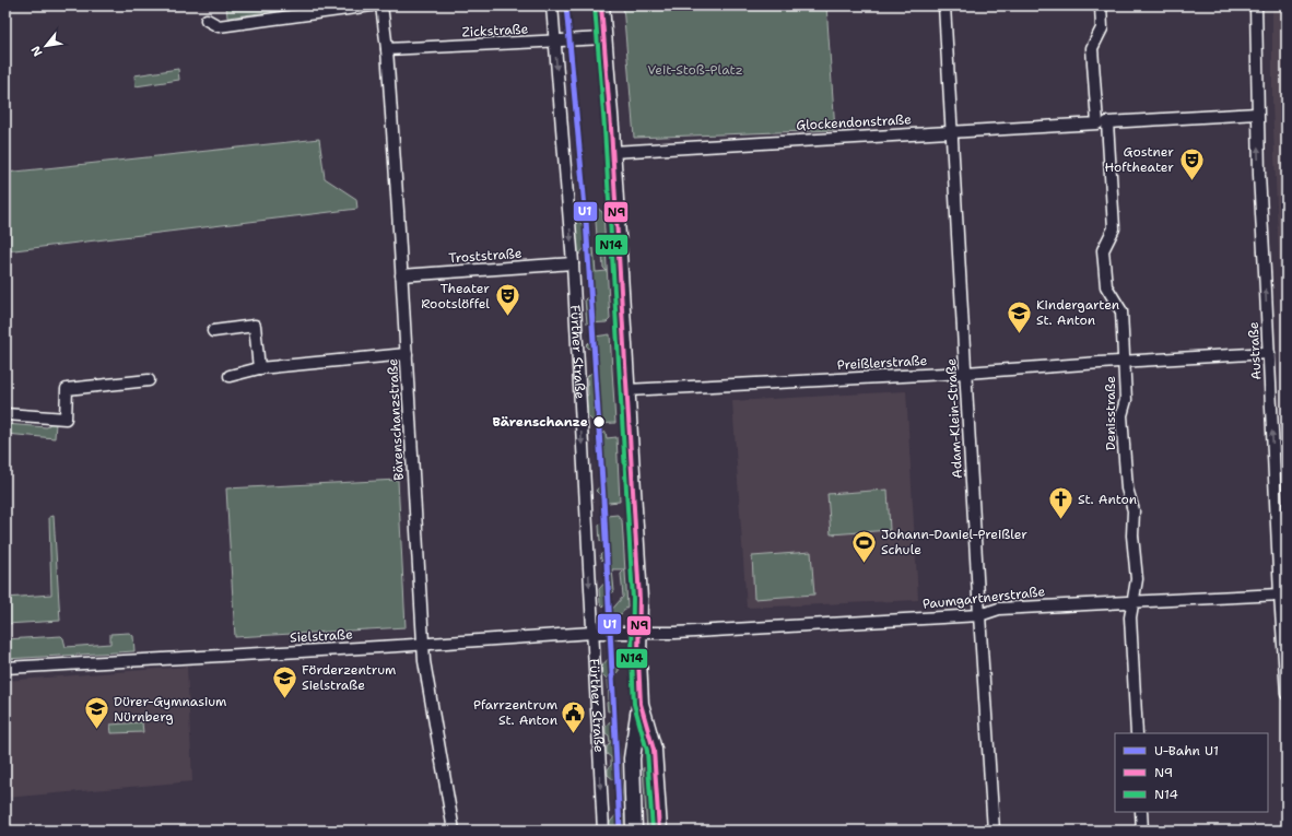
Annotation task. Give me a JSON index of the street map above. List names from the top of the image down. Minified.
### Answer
{"streets":{"street":["Zickstraße","Glockendonstraße","Troststraße","Austraße","Fürther Straße","Preißlerstraße","Denisstraße","Adam-Klein-Straße","Bärenschanzstraße","Paumgartnerstraße","Sielstraße"]},"crossings":[["Zickstraße","Fürther Straße"],["Zickstraße","Bärenschanzstraße"],["Glockendonstraße","Austraße"],["Glockendonstraße","Denisstraße"],["Glockendonstraße","Adam-Klein-Straße"],["Troststraße","Fürther Straße"],["Troststraße","Bärenschanzstraße"],["Austraße","Preißlerstraße"],["Austraße","Paumgartnerstraße"],["Fürther Straße","Sielstraße"],["Preißlerstraße","Denisstraße"],["Preißlerstraße","Adam-Klein-Straße"],["Denisstraße","Paumgartnerstraße"],["Adam-Klein-Straße","Paumgartnerstraße"],["Bärenschanzstraße","Sielstraße"],["Paumgartnerstraße","Sielstraße"]],"one_way":["Austraße","Fürther Straße"],"parks":["Veit-Stoß-Platz"],"places":{"theatre":["Gostner Hoftheater","Theater Rootslöffel"],"school or university":["Kindergarten St. Anton","Förderzentrum Sielstraße","Dürer-Gymnasium Nürnberg"],"other":["Bärenschanze"],"church":["St. Anton"],"sports":["Johann-Daniel-Preißler Schule"],"public building":["Pfarrzentrum St. Anton"]},"lines":["metro line U1","transit line N9","transit line N14"],"legend":["U-Bahn U1","N9","N14"],"north":"bottom left"}
